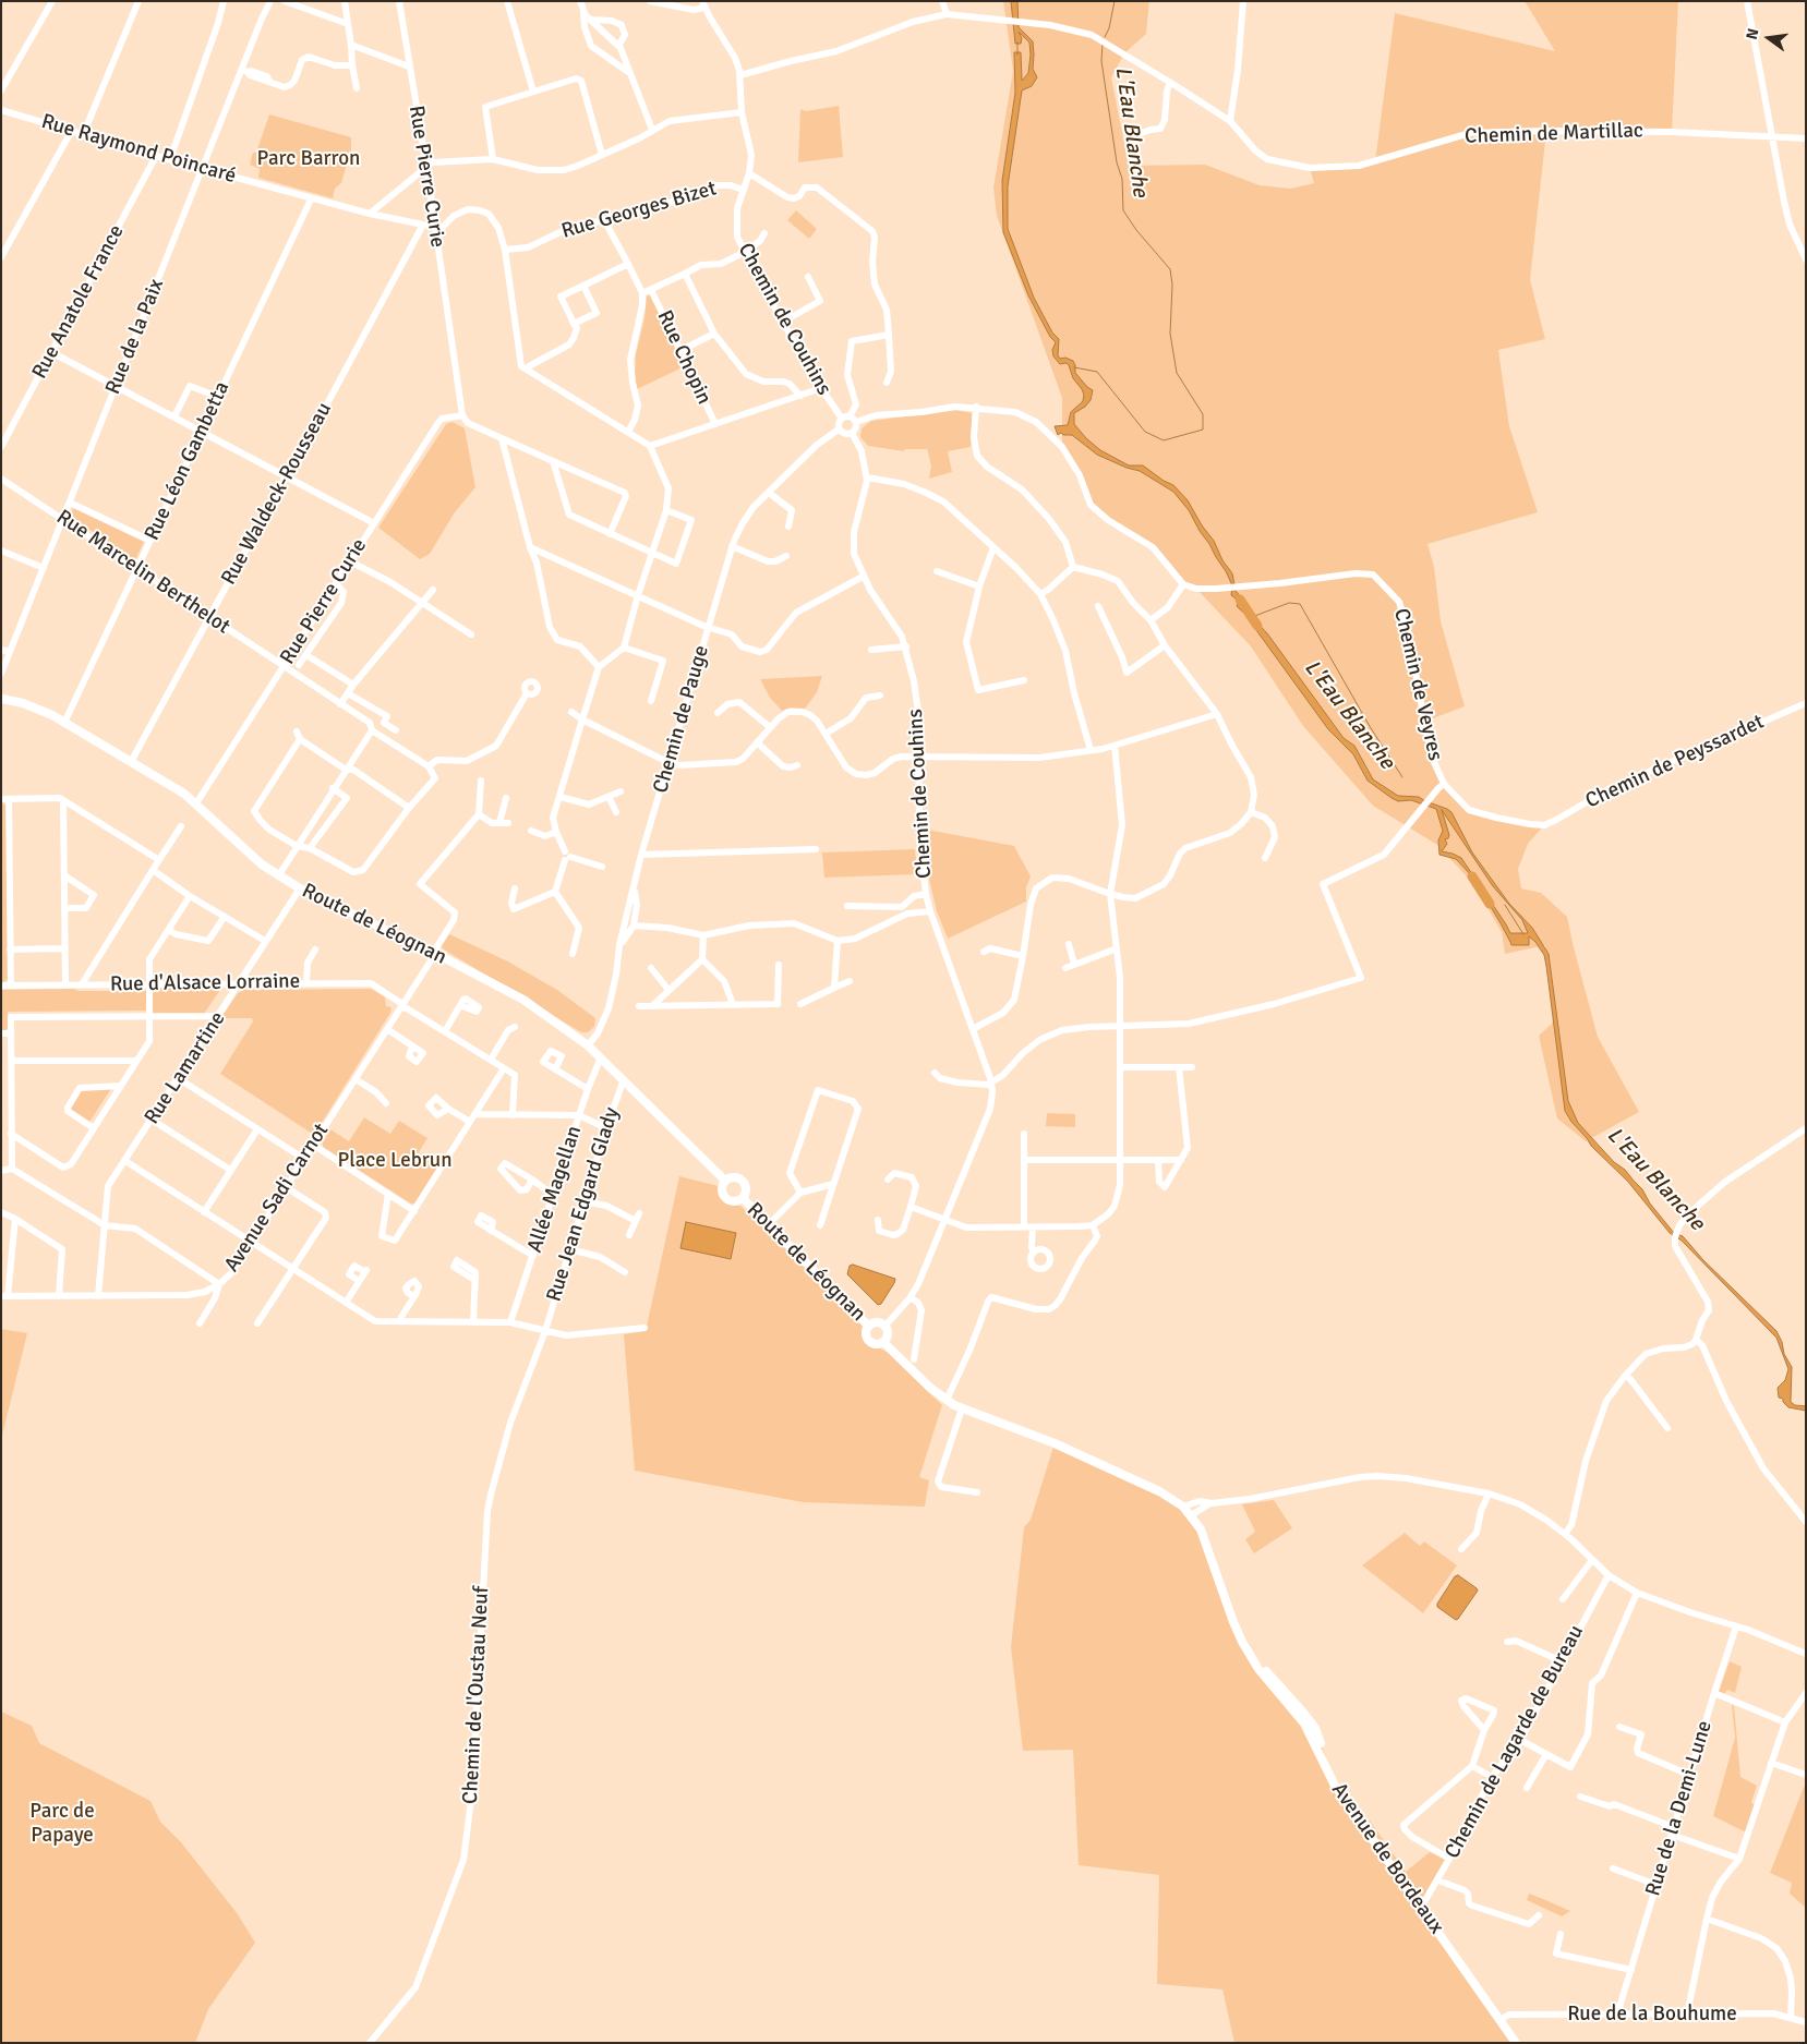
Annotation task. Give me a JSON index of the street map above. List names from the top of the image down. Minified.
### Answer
{"streets":{"main road":["Route de Léognan","Avenue de Bordeaux"],"street":["Chemin de Martillac","Rue Raymond Poincaré","Rue Pierre Curie","Rue Georges Bizet","Rue Anatole France","Chemin de Couhins","Rue de la Paix","Rue Chopin","Rue Léon Gambetta","Rue Waldeck-Rousseau","Rue Marcelin Berthelot","Chemin de Veyres","Chemin de Pauge","Chemin de Peyssardet","Rue d'Alsace Lorraine","Rue Lamartine","Allée Magellan","Avenue Sadi Carnot","Rue Jean Edgard Glady","Chemin de l'Oustau Neuf","Chemin de Lagarde de Bureau","Rue de la Demi-Lune","Rue de la Bouhume"]},"crossings":[["Chemin de Martillac","Chemin de Couhins"],["Rue Raymond Poincaré","Rue Pierre Curie"],["Rue Raymond Poincaré","Rue Anatole France"],["Rue Raymond Poincaré","Rue de la Paix"],["Rue Raymond Poincaré","Rue Léon Gambetta"],["Rue Raymond Poincaré","Rue Waldeck-Rousseau"],["Rue Pierre Curie","Rue Marcelin Berthelot"],["Rue Pierre Curie","Route de Léognan"],["Rue Georges Bizet","Chemin de Couhins"],["Chemin de Couhins","Chemin de Pauge"],["Chemin de Couhins","Route de Léognan"],["Rue de la Paix","Rue Marcelin Berthelot"],["Rue Léon Gambetta","Rue Marcelin Berthelot"],["Rue Léon Gambetta","Route de Léognan"],["Rue Waldeck-Rousseau","Rue Marcelin Berthelot"],["Rue Waldeck-Rousseau","Route de Léognan"],["Chemin de Veyres","Chemin de Peyssardet"],["Chemin de Pauge","Route de Léognan"],["Route de Léognan","Rue Lamartine"],["Route de Léognan","Allée Magellan"],["Route de Léognan","Avenue Sadi Carnot"],["Route de Léognan","Rue Jean Edgard Glady"],["Rue d'Alsace Lorraine","Rue Lamartine"],["Rue d'Alsace Lorraine","Avenue Sadi Carnot"],["Rue Lamartine","Avenue Sadi Carnot"],["Rue Jean Edgard Glady","Chemin de l'Oustau Neuf"],["Chemin de Lagarde de Bureau","Avenue de Bordeaux"],["Rue de la Demi-Lune","Rue de la Bouhume"],["Avenue de Bordeaux","Rue de la Bouhume"]],"water":["L'Eau Blanche"],"parks":["Parc Barron","Place Lebrun","Parc de Papaye"],"north":"left"}
